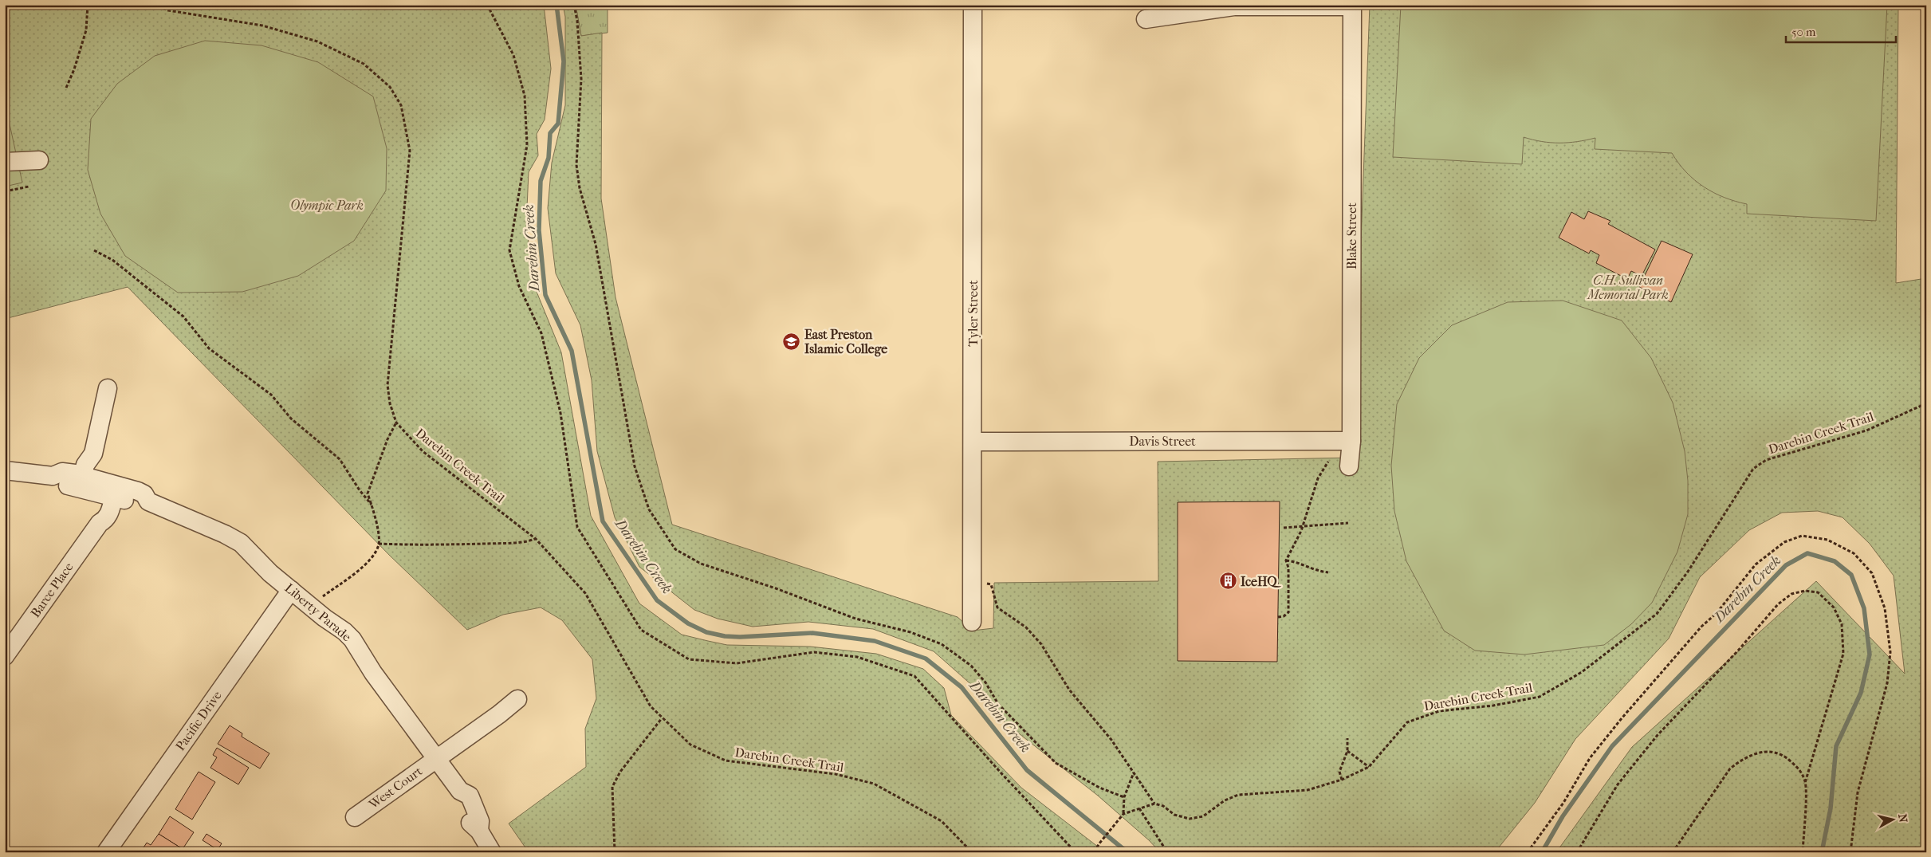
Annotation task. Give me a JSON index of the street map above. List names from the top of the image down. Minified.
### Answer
{"streets":{"street":["Blake Street","Tyler Street","Davis Street","Barce Place","Liberty Parade","Pacific Drive","West Court"],"path":["Darebin Creek Trail"]},"crossings":[["Blake Street","Davis Street"],["Tyler Street","Davis Street"],["Barce Place","Liberty Parade"],["Liberty Parade","Pacific Drive"],["Liberty Parade","West Court"]],"water":["Darebin Creek"],"parks":["Olympic Park","C.H. Sullivan Memorial Park"],"places":{"school or university":["East Preston Islamic College"],"building":["IceHQ"]},"scale_bar":"50 m","north":"right"}
